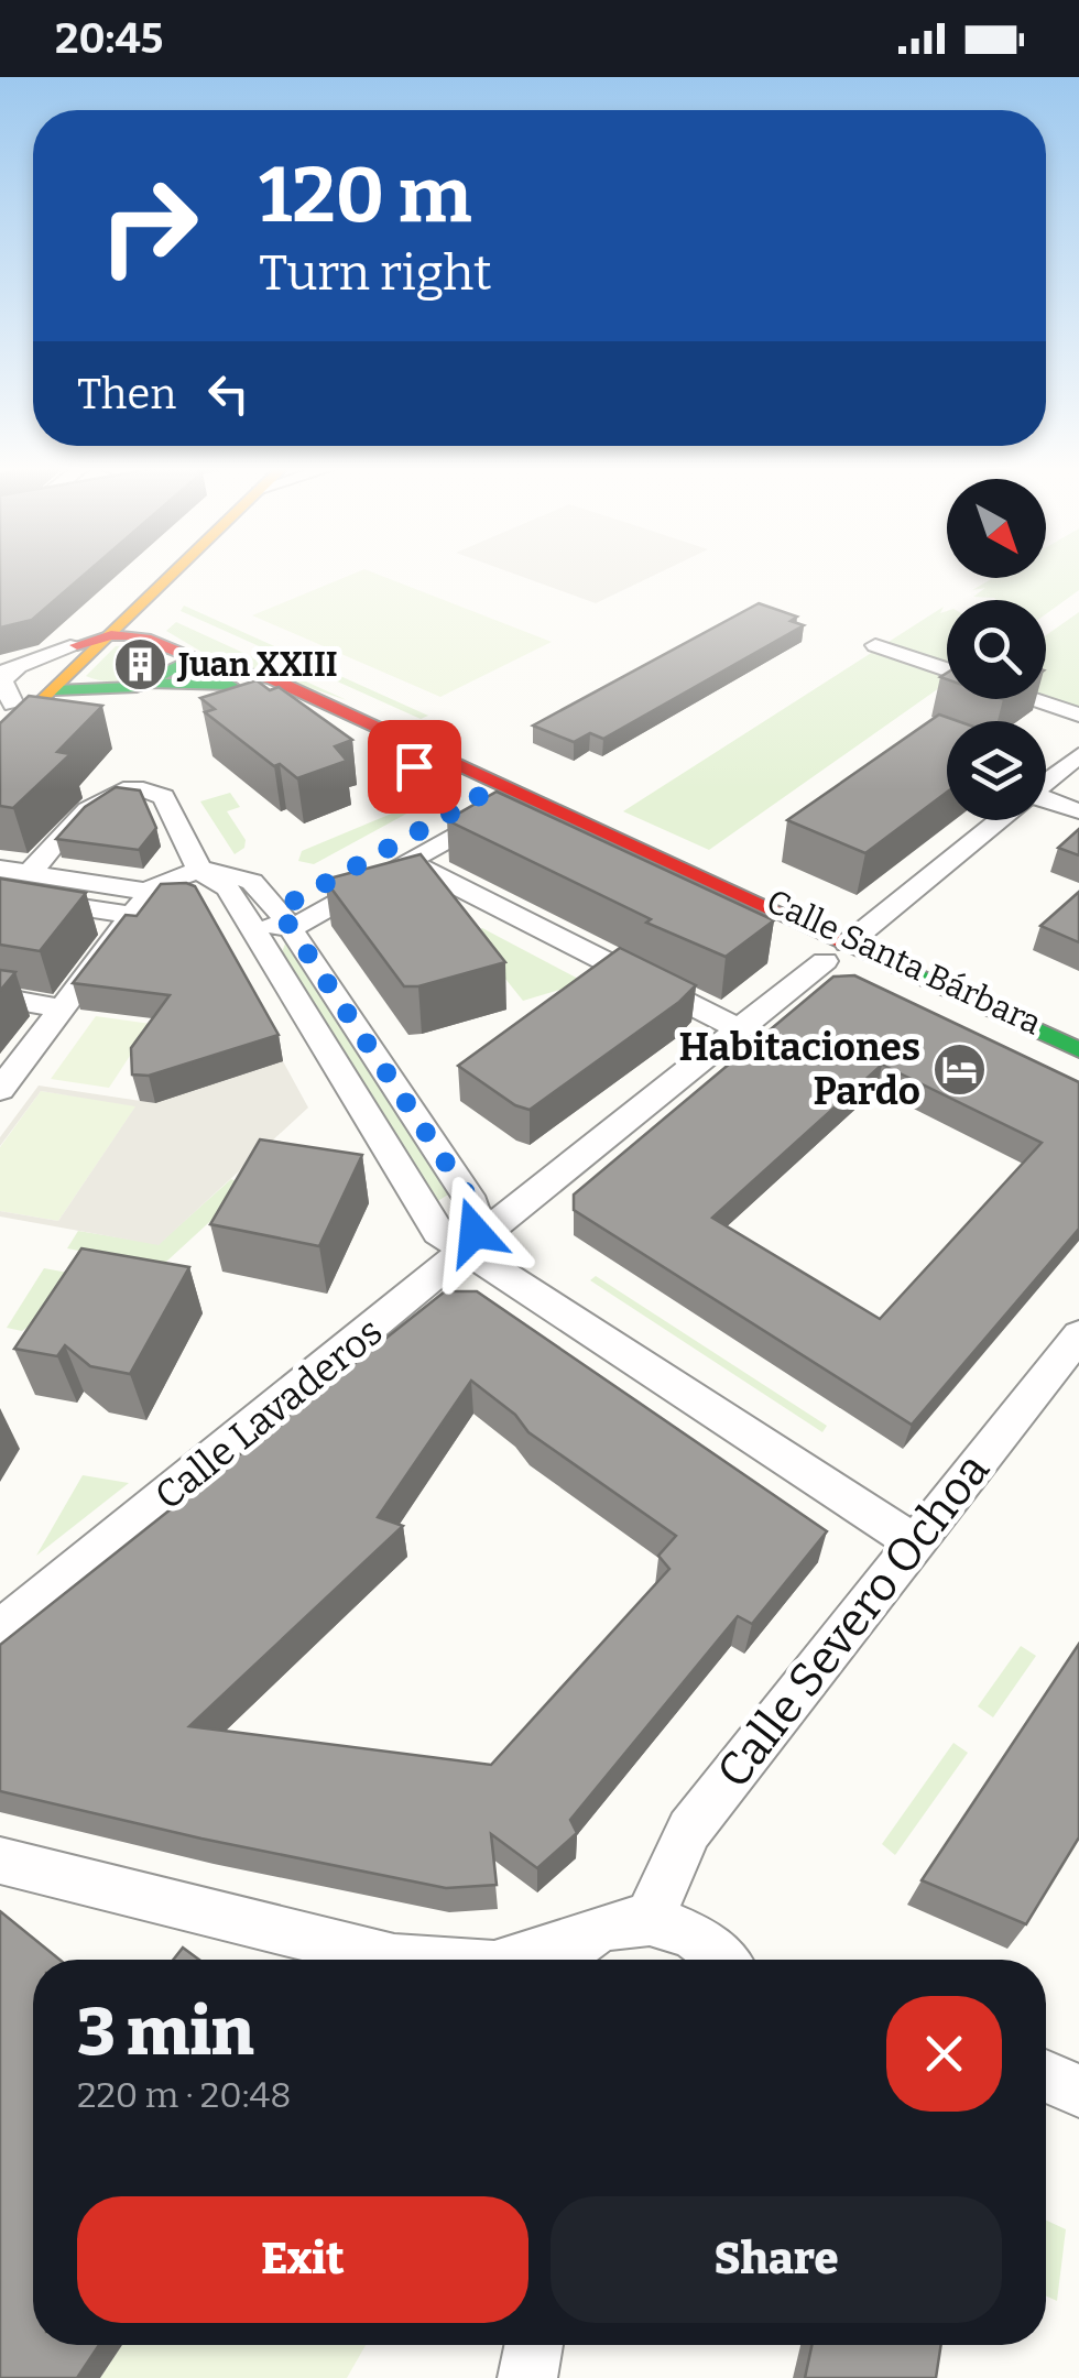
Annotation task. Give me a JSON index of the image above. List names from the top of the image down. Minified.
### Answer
{"streets":{"main road":["Calle Santa Bárbara"],"street":["Calle Lavaderos","Calle Severo Ochoa"]},"crossings":[["Calle Santa Bárbara","Calle Lavaderos"]],"places":{"building":["Juan XXIII"],"hotel":["Habitaciones Pardo"]},"north":"bottom right","page":{"status":"20:45","turn":["120 m","Turn right"],"then":"Then","heading":["3 min","220 m · 20:48"],"buttons":["Exit","Share"]}}
